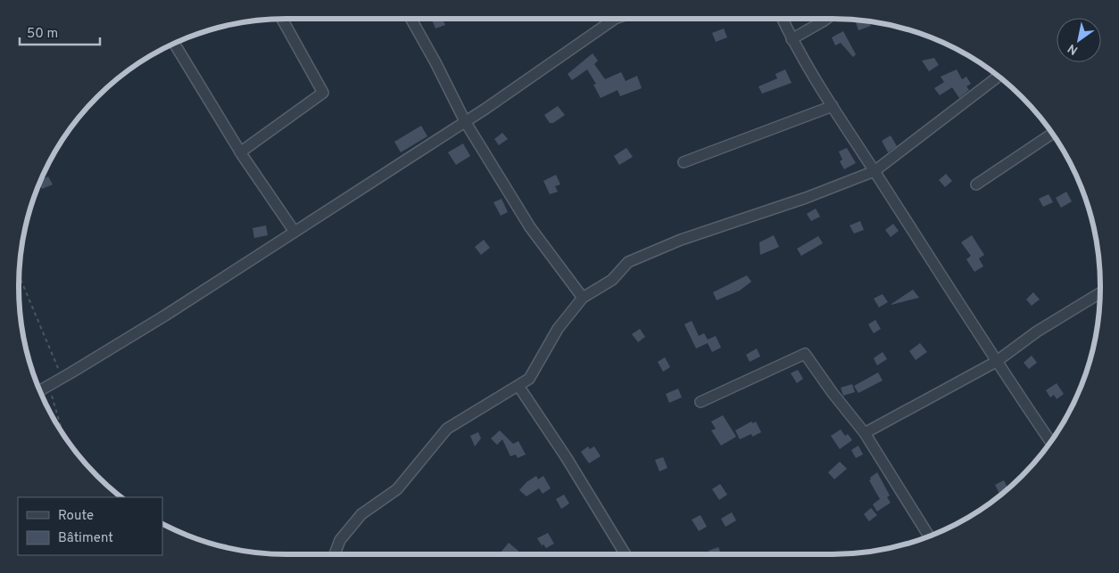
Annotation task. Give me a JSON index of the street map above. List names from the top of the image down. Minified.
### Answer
{"legend":["Route","Bâtiment"],"scale_bar":"50 m","north":"bottom left"}
